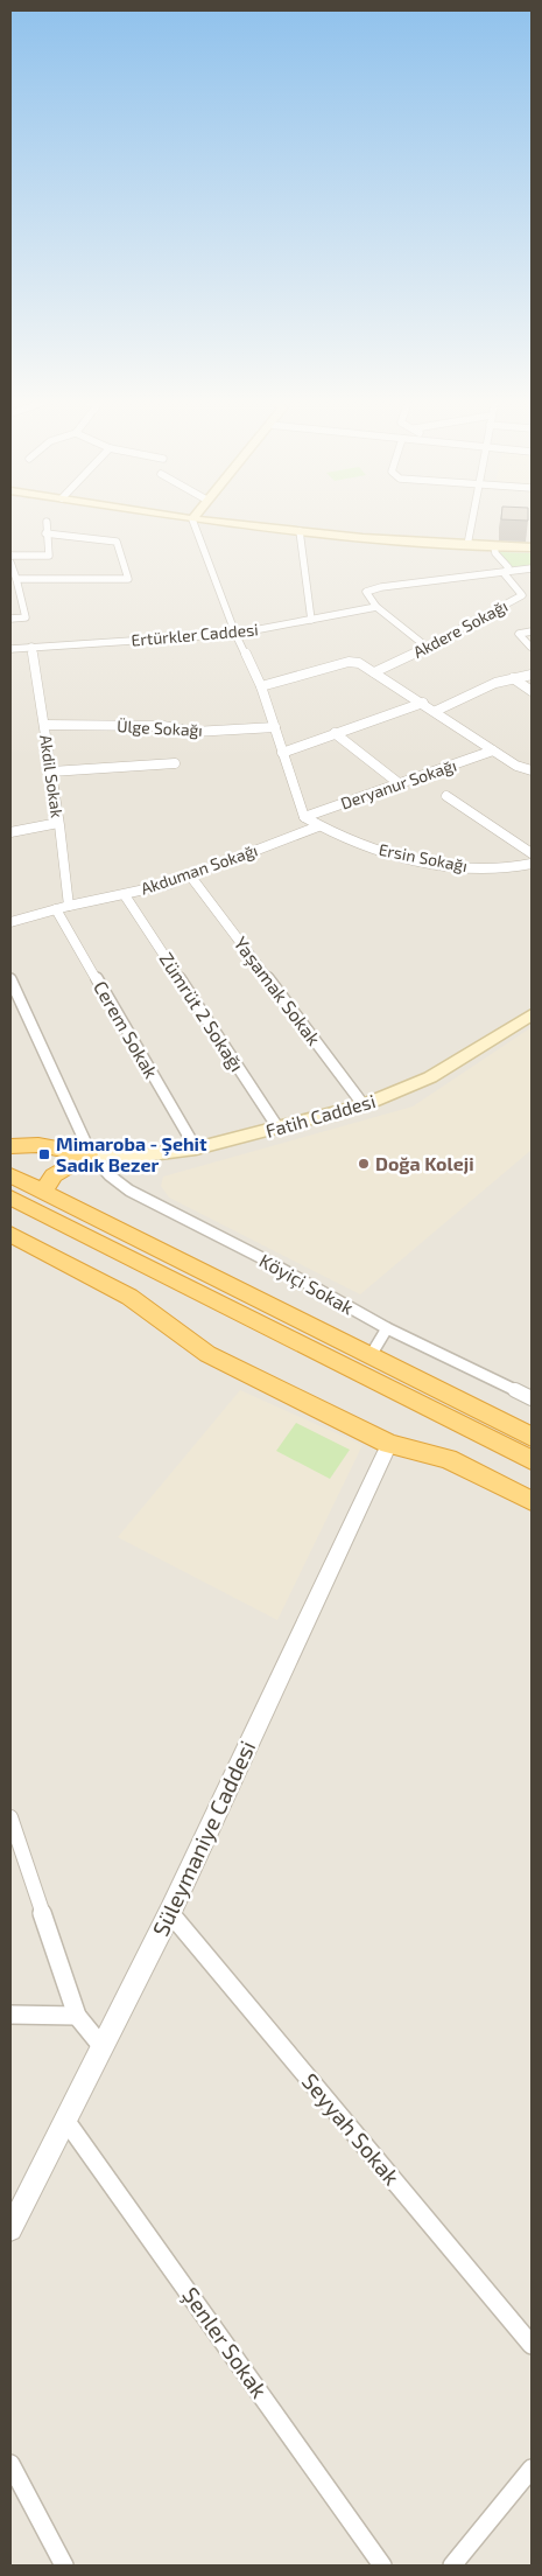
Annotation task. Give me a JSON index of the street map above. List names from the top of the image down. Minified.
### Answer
{"streets":{"main road":["Fatih Caddesi"],"street":["Akdere Sokağı","Ertürkler Caddesi","Ülge Sokağı","Akdil Sokak","Deryanur Sokağı","Ersin Sokağı","Akduman Sokağı","Yaşamak Sokak","Zümrüt 2 Sokağı","Cerem Sokak","Köyiçi Sokak","Süleymaniye Caddesi","Seyyah Sokak","Şenler Sokak"]},"crossings":[["Ertürkler Caddesi","Akdil Sokak"],["Ülge Sokağı","Akdil Sokak"],["Akdil Sokak","Akduman Sokağı"],["Deryanur Sokağı","Ersin Sokağı"],["Ersin Sokağı","Akduman Sokağı"],["Akduman Sokağı","Yaşamak Sokak"],["Akduman Sokağı","Zümrüt 2 Sokağı"],["Akduman Sokağı","Cerem Sokak"],["Yaşamak Sokak","Fatih Caddesi"],["Zümrüt 2 Sokağı","Fatih Caddesi"],["Cerem Sokak","Fatih Caddesi"],["Fatih Caddesi","Köyiçi Sokak"],["Süleymaniye Caddesi","Seyyah Sokak"],["Süleymaniye Caddesi","Şenler Sokak"]],"places":{"transit":["Mimaroba - Şehit Sadık Bezer"],"other":["Doğa Koleji"]}}
